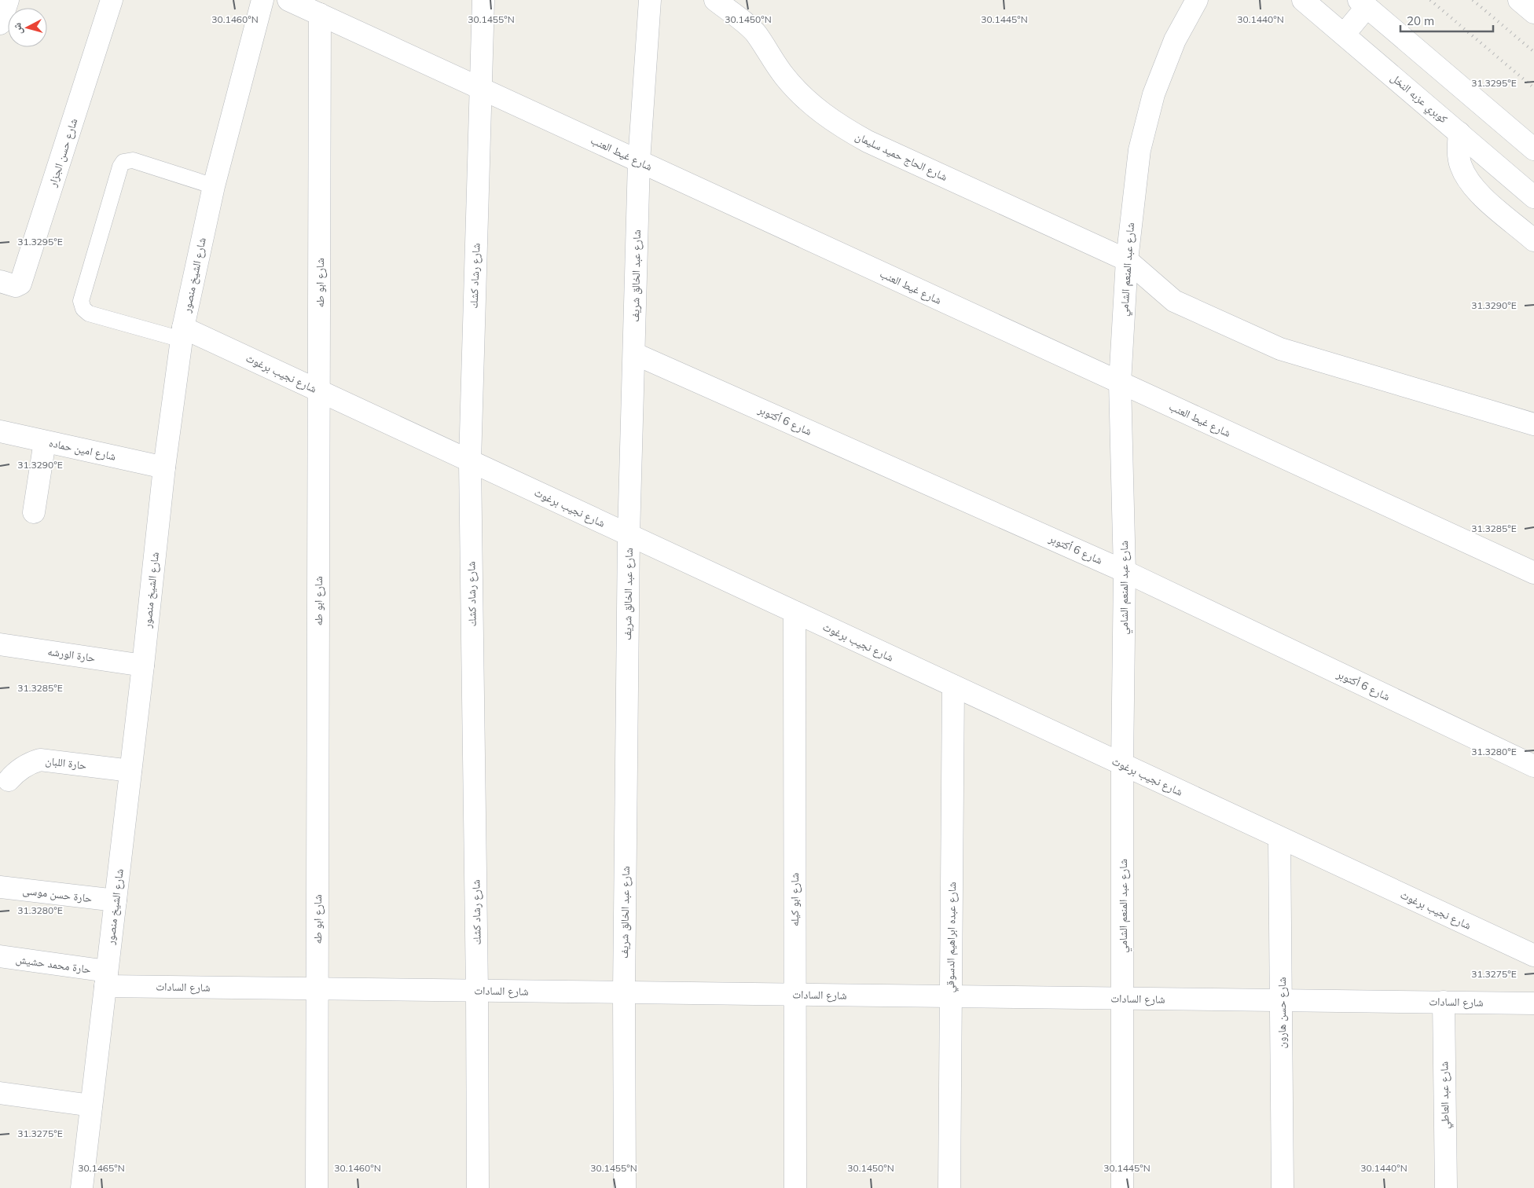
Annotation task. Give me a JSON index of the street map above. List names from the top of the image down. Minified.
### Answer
{"streets":{"street":["كوبري عزبه النخل","شارع حسن الجزار","شارع غيط العنب","شارع الحاج حميد سليمان","شارع عبد المنعم الشامي","شارع الشيخ منصور","شارع رشاد كشك","شارع عبد الخالق شريف","شارع ابو طه","شارع نجيب برغوث","شارع 6 أكتوبر","شارع امين حماده","حارة الورشه","حارة اللبان","حارة حسن موسى","شارع ابو كيله","شارع عبده ابراهيم الدسوقي","حارة محمد حشيش","شارع السادات","شارع حسن هارون","شارع عبد العاطي"]},"crossings":[["شارع غيط العنب","شارع عبد المنعم الشامي"],["شارع غيط العنب","شارع رشاد كشك"],["شارع غيط العنب","شارع عبد الخالق شريف"],["شارع غيط العنب","شارع ابو طه"],["شارع الحاج حميد سليمان","شارع عبد المنعم الشامي"],["شارع عبد المنعم الشامي","شارع نجيب برغوث"],["شارع عبد المنعم الشامي","شارع 6 أكتوبر"],["شارع عبد المنعم الشامي","شارع السادات"],["شارع الشيخ منصور","شارع نجيب برغوث"],["شارع الشيخ منصور","شارع امين حماده"],["شارع الشيخ منصور","حارة الورشه"],["شارع الشيخ منصور","حارة اللبان"],["شارع الشيخ منصور","حارة حسن موسى"],["شارع الشيخ منصور","حارة محمد حشيش"],["شارع الشيخ منصور","شارع السادات"],["شارع رشاد كشك","شارع نجيب برغوث"],["شارع رشاد كشك","شارع السادات"],["شارع عبد الخالق شريف","شارع نجيب برغوث"],["شارع عبد الخالق شريف","شارع 6 أكتوبر"],["شارع عبد الخالق شريف","شارع السادات"],["شارع ابو طه","شارع نجيب برغوث"],["شارع ابو طه","شارع السادات"],["شارع نجيب برغوث","شارع ابو كيله"],["شارع نجيب برغوث","شارع عبده ابراهيم الدسوقي"],["شارع نجيب برغوث","شارع حسن هارون"],["شارع ابو كيله","شارع السادات"],["شارع عبده ابراهيم الدسوقي","شارع السادات"],["حارة محمد حشيش","شارع السادات"],["شارع السادات","شارع حسن هارون"],["شارع السادات","شارع عبد العاطي"]],"scale_bar":"20 m","north":"left","coordinates":["30.1460°N","30.1455°N","30.1450°N","30.1445°N","30.1440°N","31.3295°E","31.3290°E","31.3285°E","31.3280°E","31.3275°E","30.1465°N"]}
